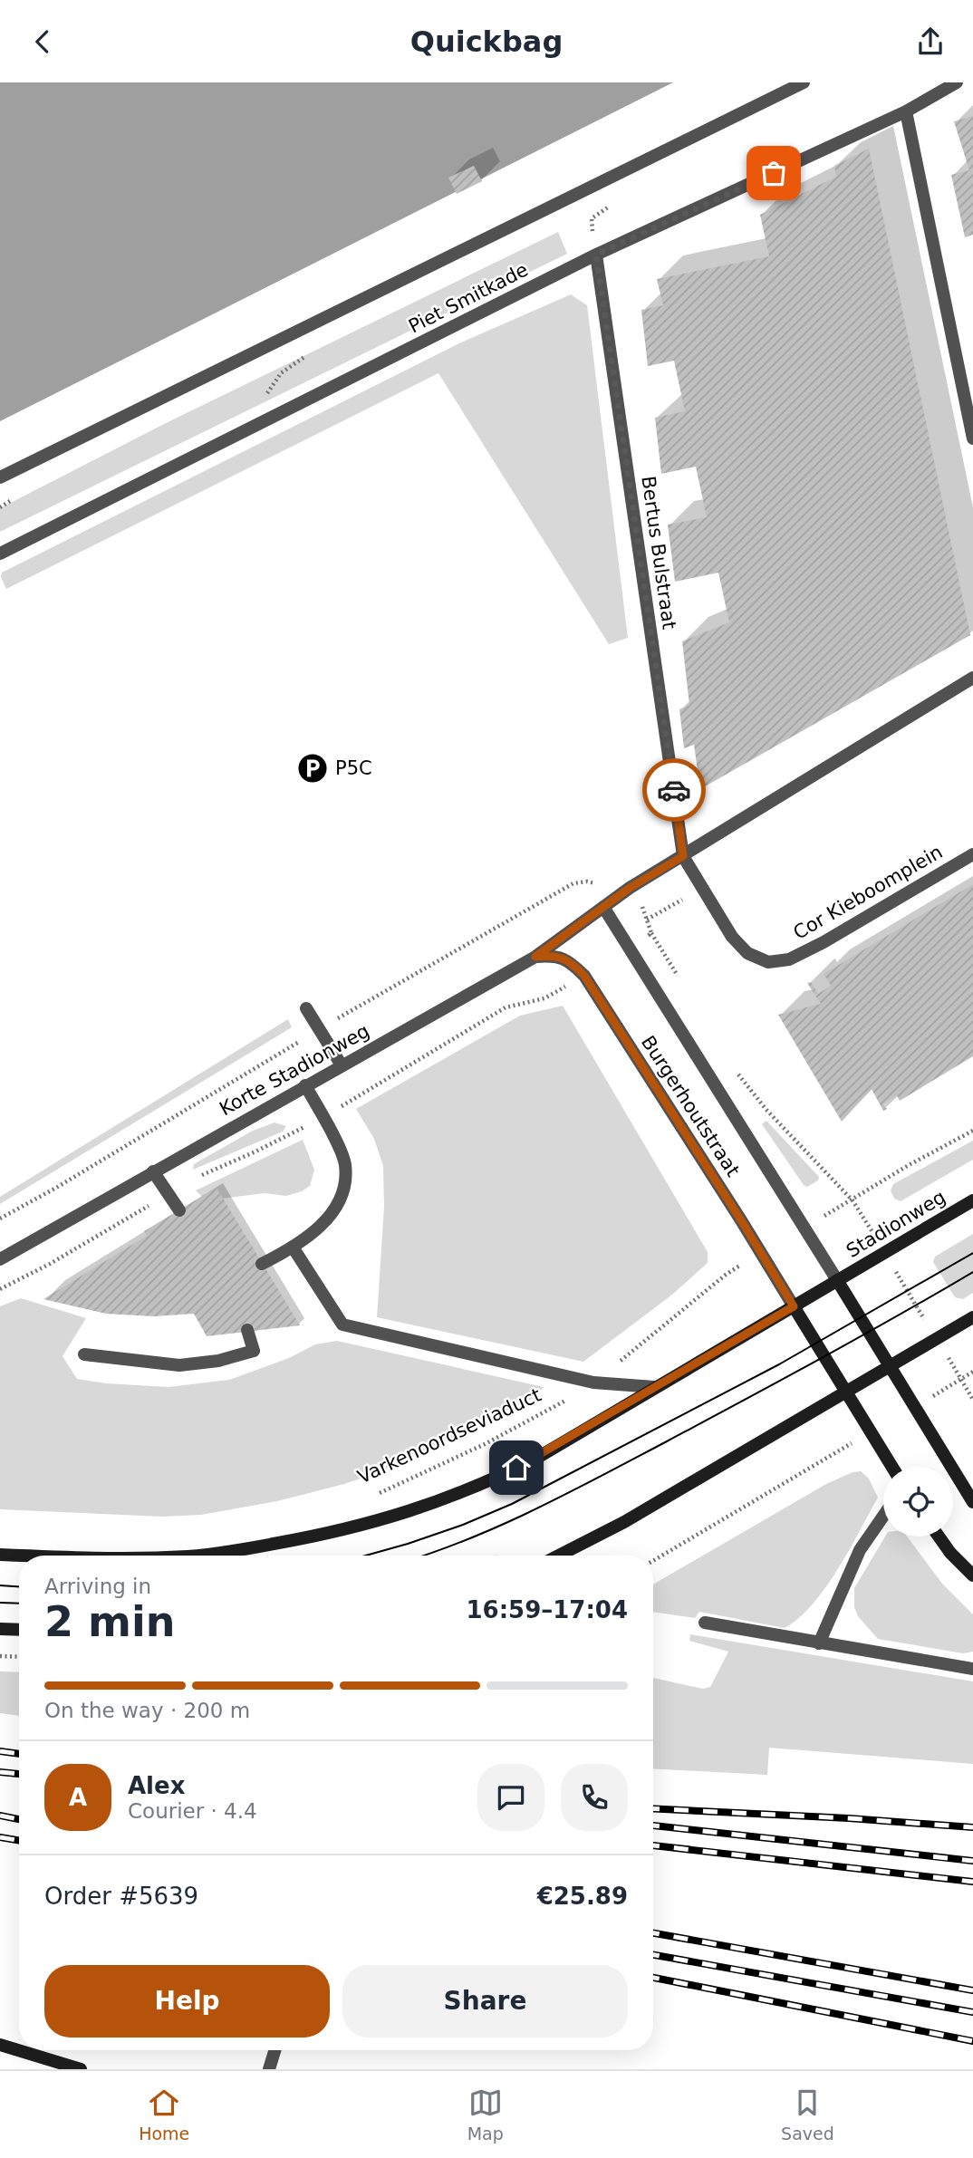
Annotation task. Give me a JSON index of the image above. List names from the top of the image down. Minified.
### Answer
{"streets":{"main road":["Stadionweg"],"street":["Piet Smitkade","Bertus Bulstraat","Cor Kieboomplein","Korte Stadionweg","Burgerhoutstraat"],"path":["Varkenoordseviaduct"]},"crossings":[["Piet Smitkade","Bertus Bulstraat"],["Bertus Bulstraat","Cor Kieboomplein"],["Korte Stadionweg","Burgerhoutstraat"],["Burgerhoutstraat","Stadionweg"],["Burgerhoutstraat","Varkenoordseviaduct"]],"places":{"parking":["P5C"]},"page":{"header":"Quickbag","heading":["2 min","Arriving in","16:59–17:04"],"panel":["Alex","Courier · 4.4","Order #5639","€25.89"],"bar":"On the way · 200 m","round":"A","buttons":["Help","Share"],"tabs":["Home","Map","Saved"]}}
